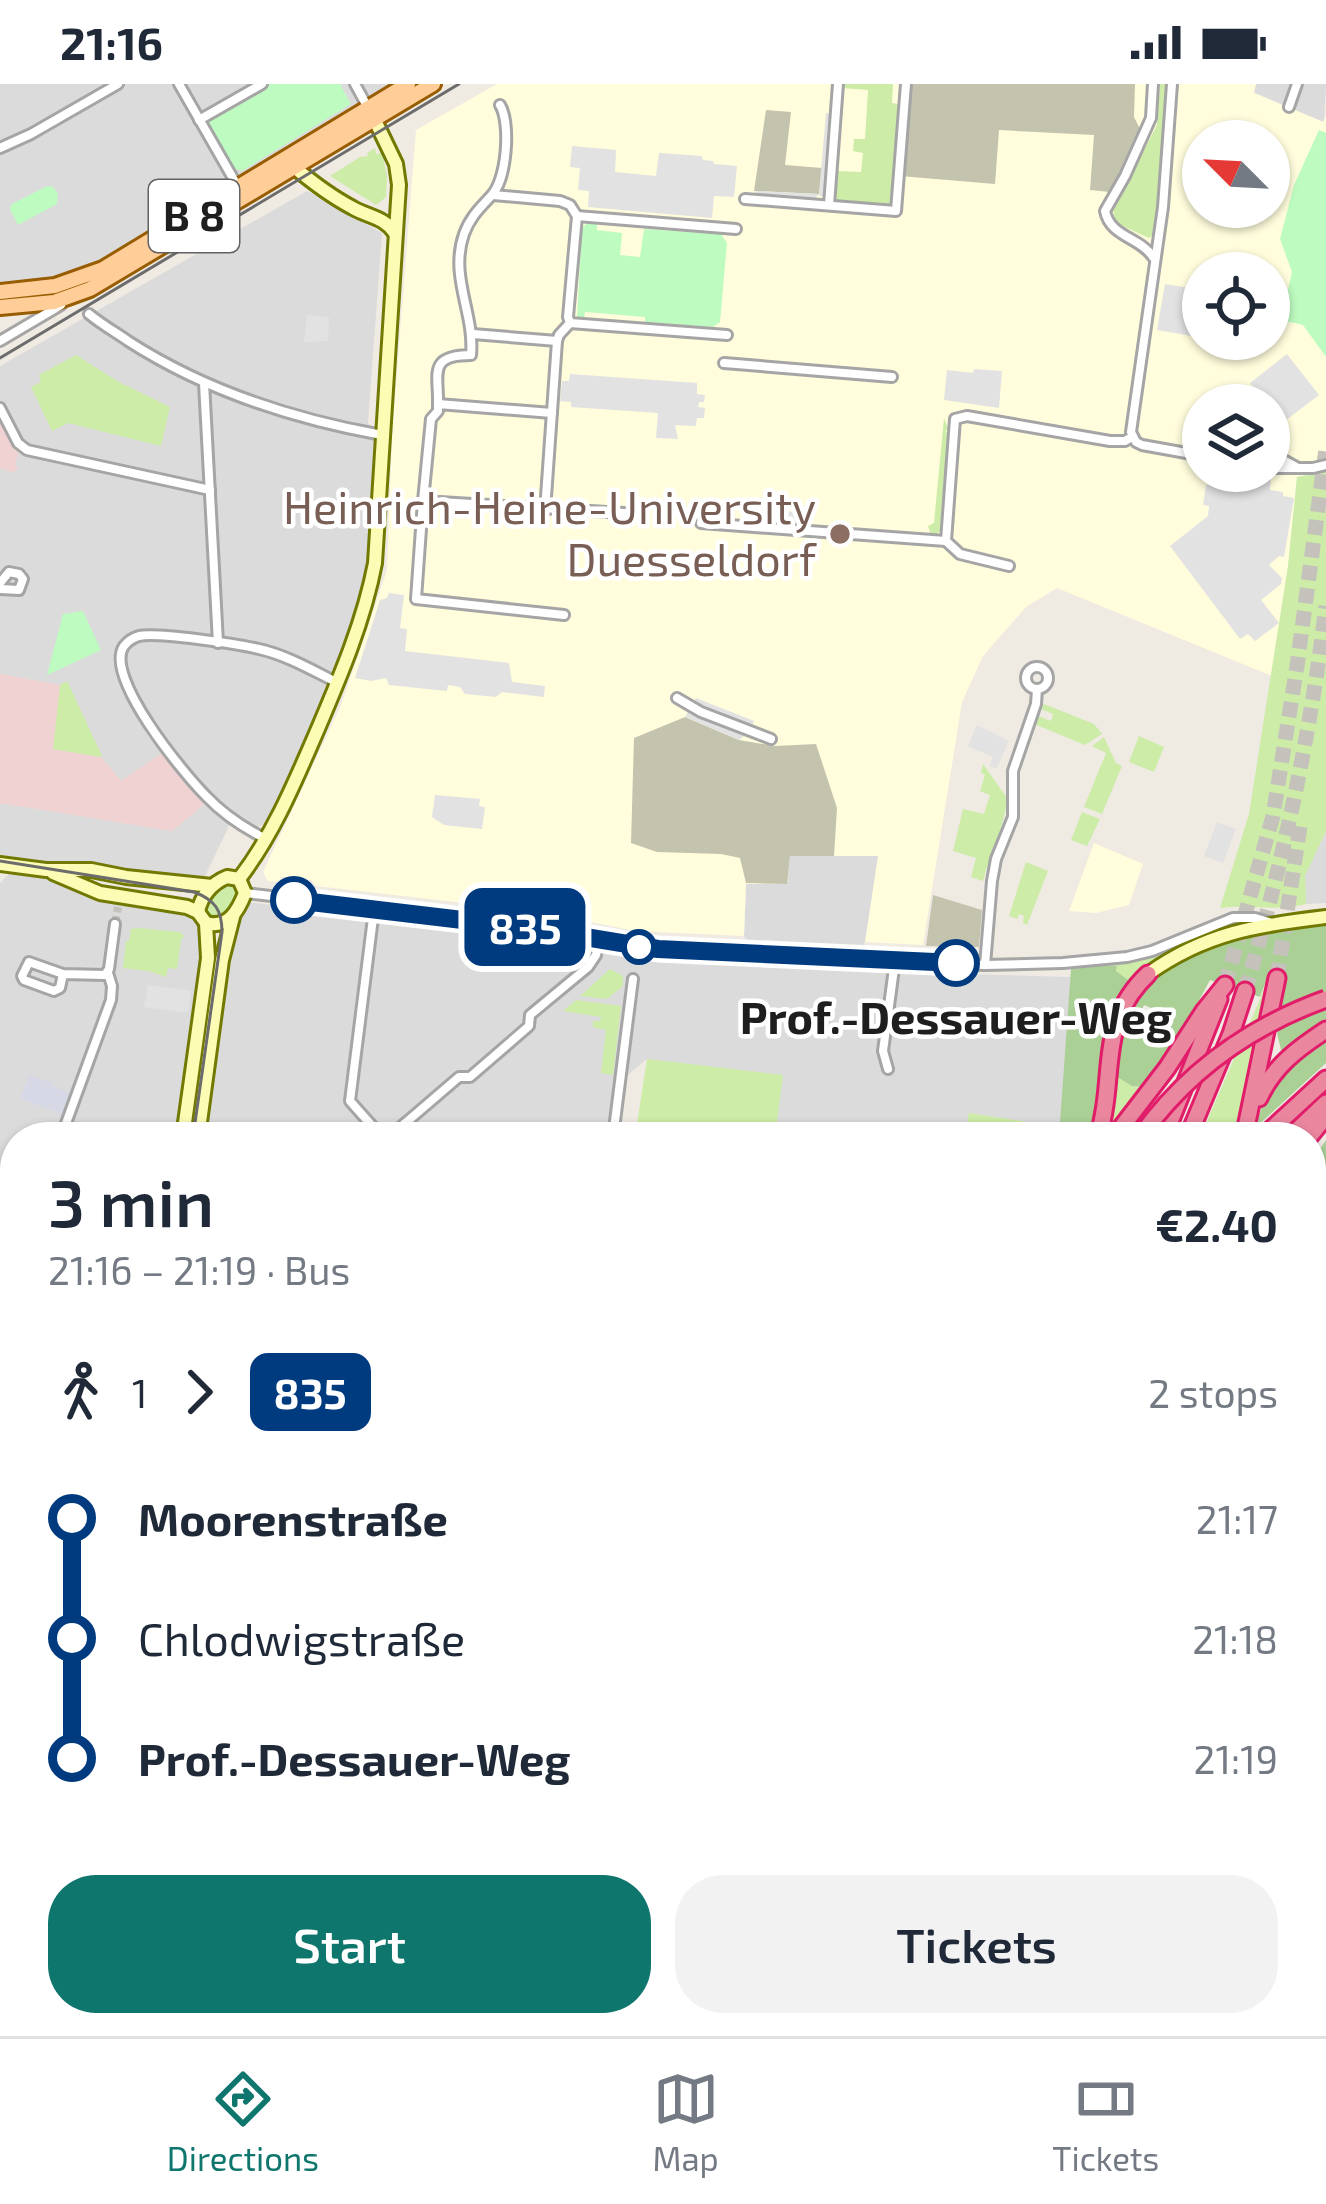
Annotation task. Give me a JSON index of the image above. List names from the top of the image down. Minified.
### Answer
{"streets":{"main road":["B 8"]},"places":["Heinrich-Heine-University Duesseldorf","Prof.-Dessauer-Weg"],"lines":["bus line 835"],"north":"top left","page":{"status":"21:16","on_map":"835","heading":["3 min","21:16 – 21:19 · Bus","€2.40"],"legs":["1","835","2 stops"],"list":[{"name":"Moorenstraße","value":"21:17"},{"name":"Chlodwigstraße","value":"21:18"},{"name":"Prof.-Dessauer-Weg","value":"21:19"}],"buttons":["Start","Tickets"],"tabs":["Directions","Map","Tickets"]}}
